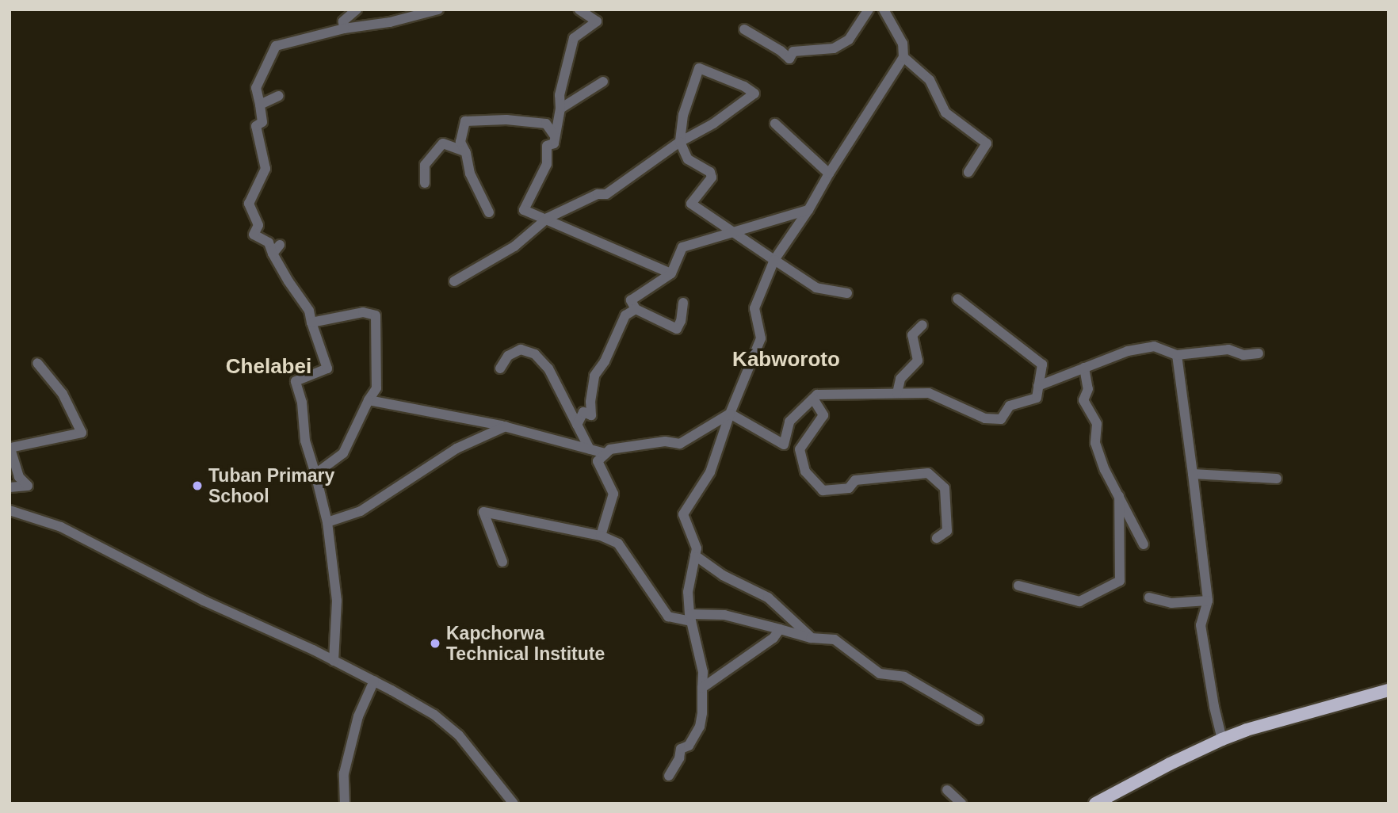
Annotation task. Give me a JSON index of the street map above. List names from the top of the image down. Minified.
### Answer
{"districts":["Kabworoto","Chelabei"],"places":["Tuban Primary School","Kapchorwa Technical Institute"]}
